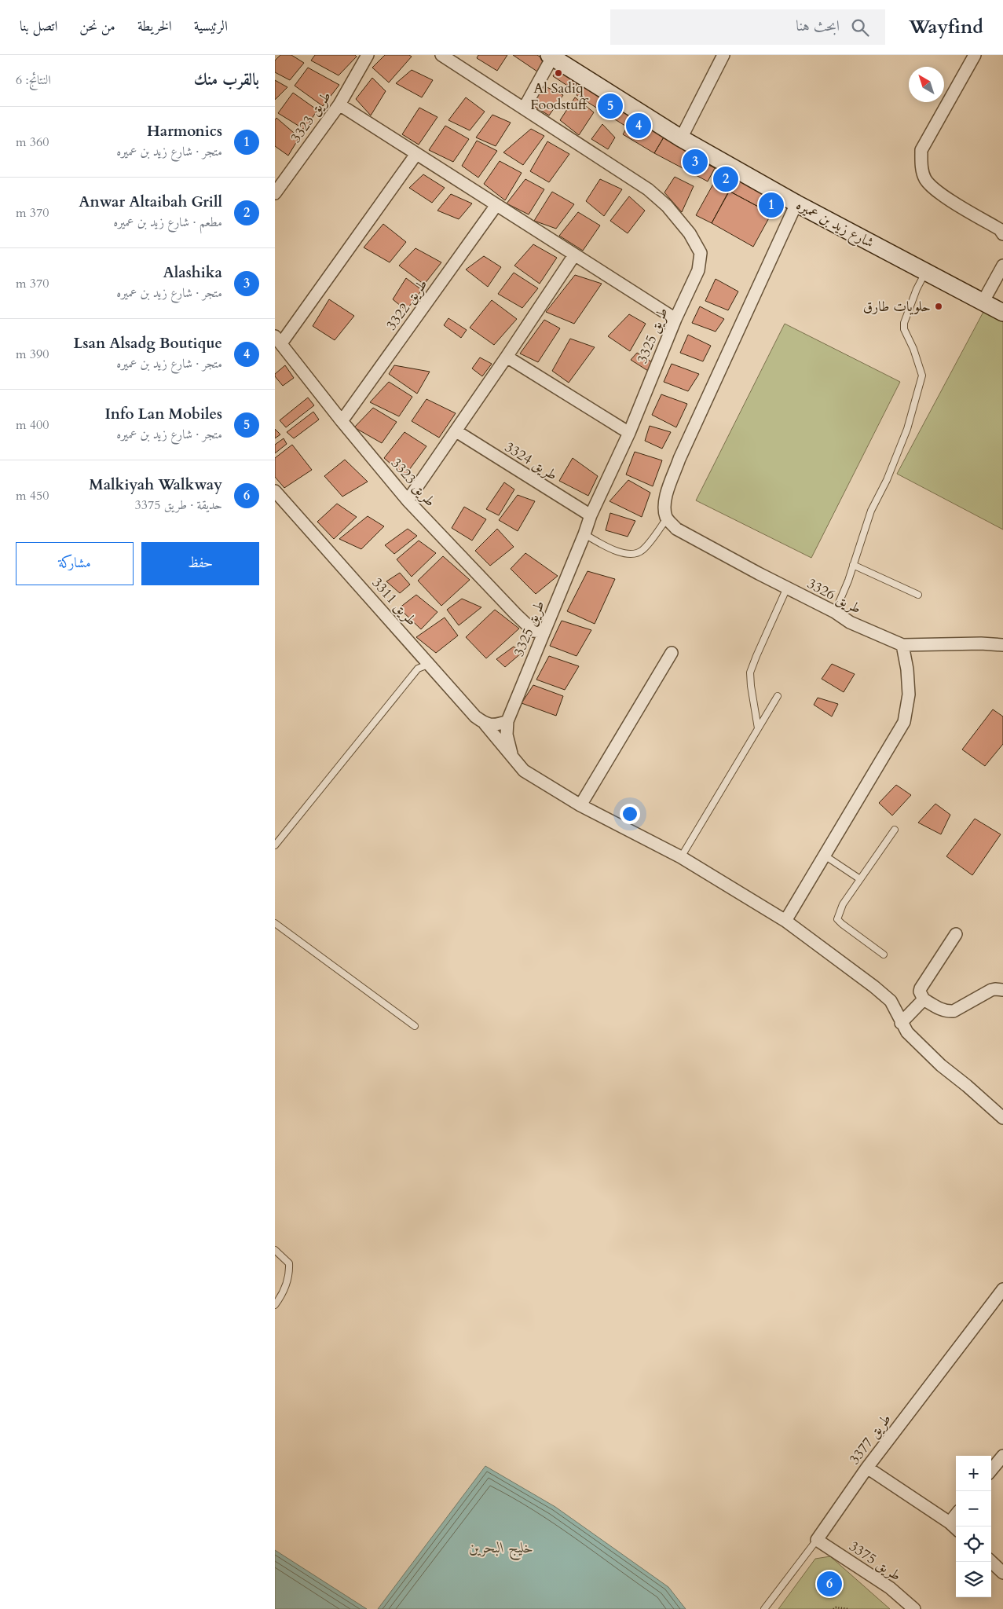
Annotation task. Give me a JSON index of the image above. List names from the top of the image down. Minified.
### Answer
{"streets":{"street":["طريق 3323","شارع زيد بن عميره","طريق 3322","طريق 3325","طريق 3324","طريق 3326","طريق 3311","طريق 3377","طريق 3375"]},"crossings":[["طريق 3323","طريق 3322"],["طريق 3323","طريق 3325"],["طريق 3325","طريق 3324"],["طريق 3377","طريق 3375"]],"water":["خليج البحرين"],"places":["Al Sadiq Foodstuff","حلويات طارق"],"north":"top left","page":{"header":"Wayfind","search":"ابحث هنا","nav":["الرئيسية","الخريطة","من نحن","اتصل بنا"],"heading":["بالقرب منك","النتائج: 6"],"pins":["5","4","3","2","1","6"],"list":[{"mark":"1","name":"Harmonics","note":"متجر · شارع زيد بن عميره","value":"360 m"},{"mark":"2","name":"Anwar Altaibah Grill","note":"مطعم · شارع زيد بن عميره","value":"370 m"},{"mark":"3","name":"Alashika","note":"متجر · شارع زيد بن عميره","value":"370 m"},{"mark":"4","name":"Lsan Alsadg Boutique","note":"متجر · شارع زيد بن عميره","value":"390 m"},{"mark":"5","name":"Info Lan Mobiles","note":"متجر · شارع زيد بن عميره","value":"400 m"},{"mark":"6","name":"Malkiyah Walkway","note":"حديقة · طريق 3375","value":"450 m"}],"buttons":["حفظ","مشاركة"],"map_buttons":["+","−"]}}
